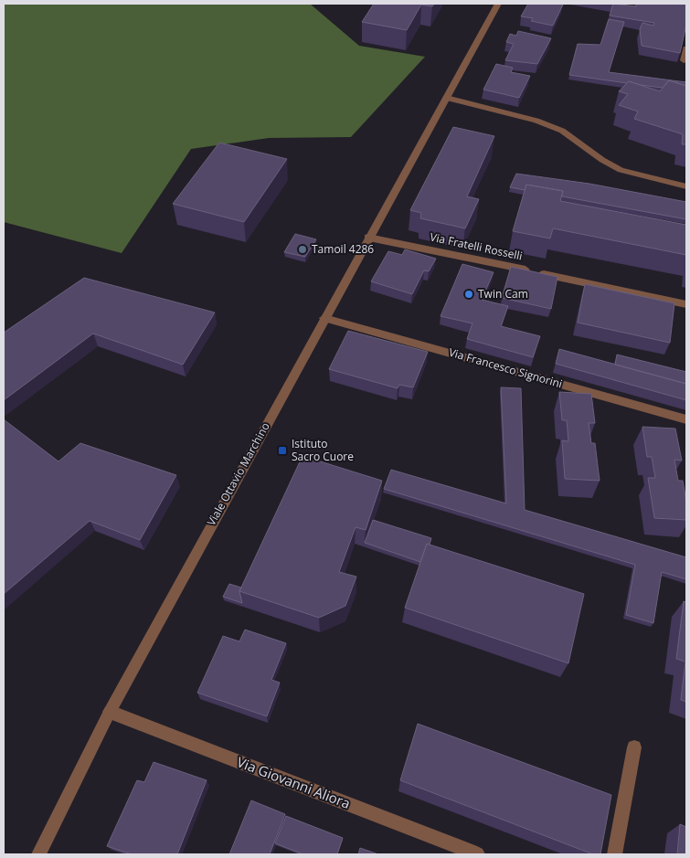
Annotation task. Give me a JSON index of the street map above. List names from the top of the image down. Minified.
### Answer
{"streets":{"street":["Via Fratelli Rosselli","Via Francesco Signorini","Viale Ottavio Marchino","Via Giovanni Aliora"]},"crossings":[["Via Fratelli Rosselli","Viale Ottavio Marchino"],["Via Francesco Signorini","Viale Ottavio Marchino"],["Viale Ottavio Marchino","Via Giovanni Aliora"]],"places":{"other":["Tamoil 4286","Twin Cam"],"transit":["Istituto Sacro Cuore"]}}
